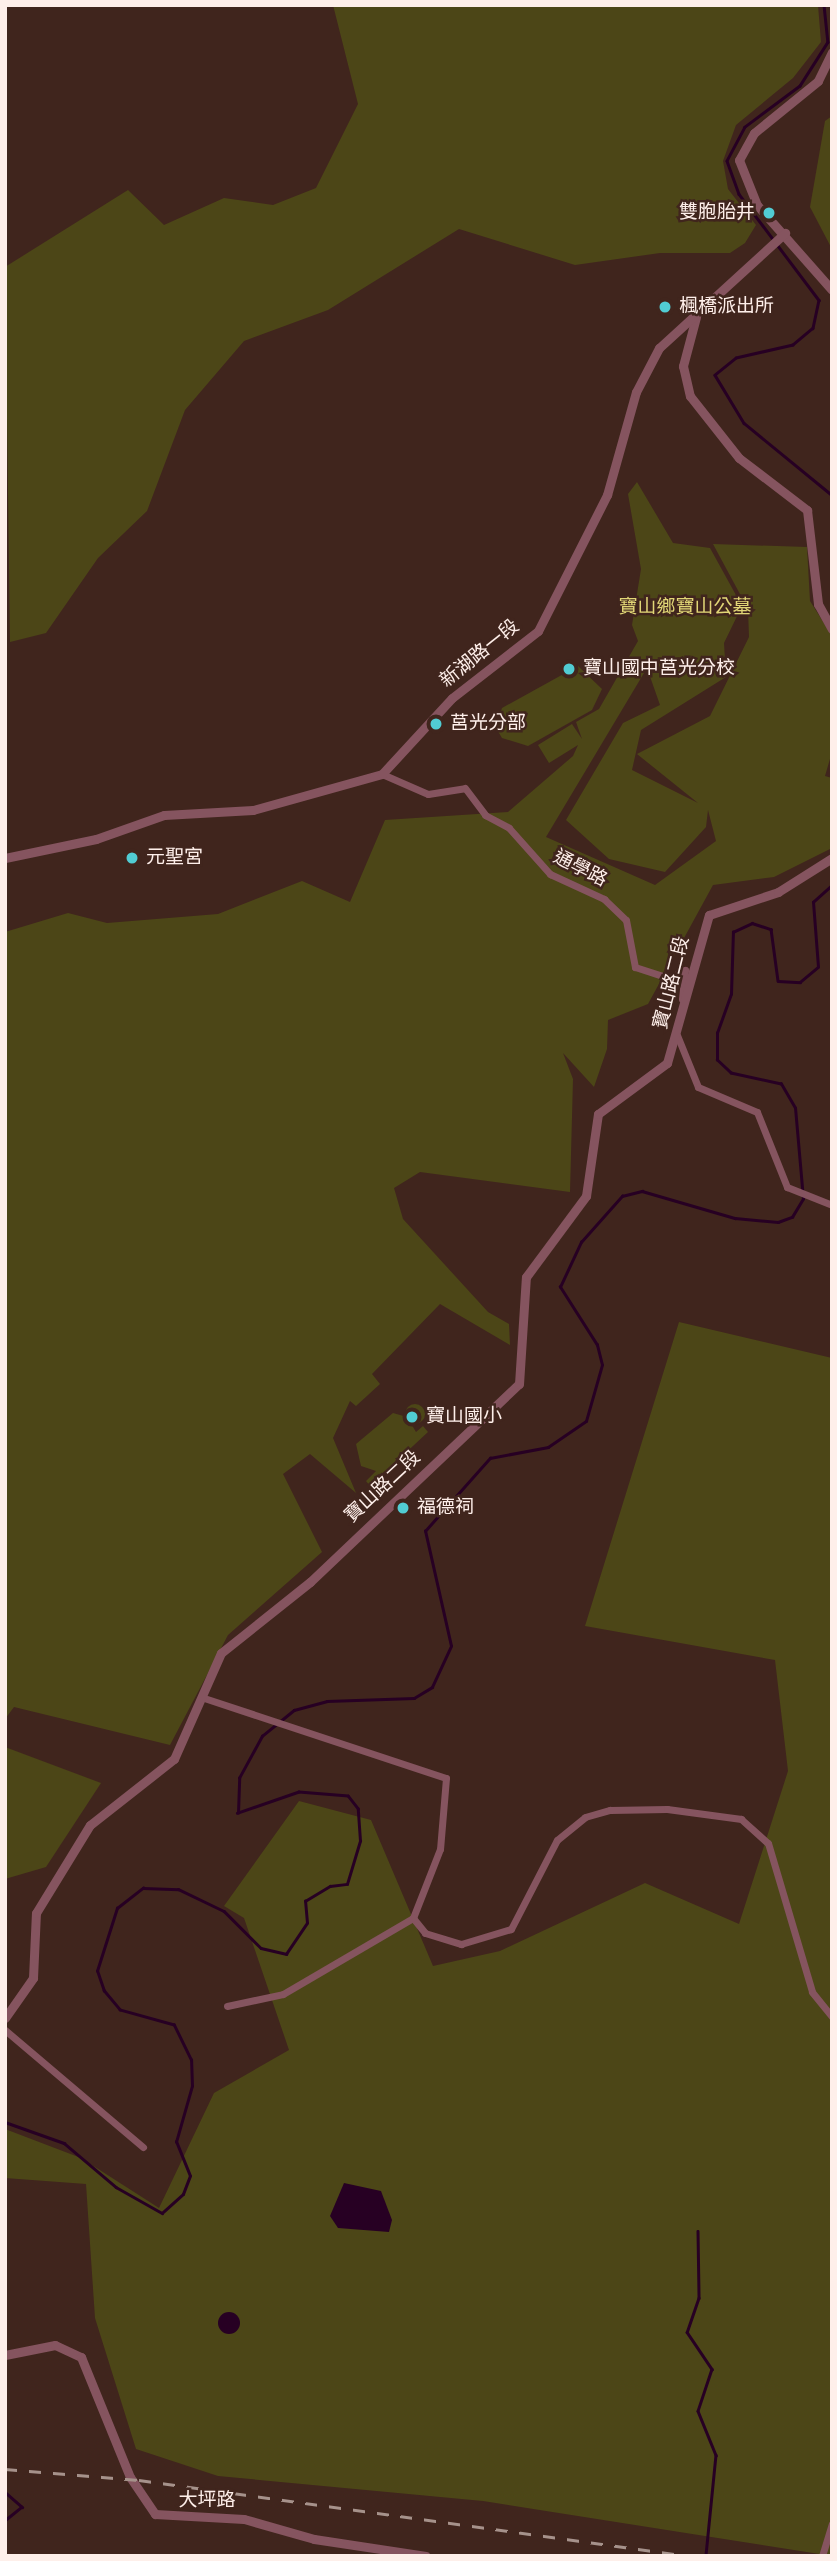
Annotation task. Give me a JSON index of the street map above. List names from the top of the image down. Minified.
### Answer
{"streets":{"street":["新湖路一段","通學路","寶山路二段","大坪路"]},"crossings":[["新湖路一段","通學路"],["通學路","寶山路二段"]],"parks":["寶山鄉寶山公墓"],"places":["雙胞胎井","楓橋派出所","寶山國中莒光分校","莒光分部","元聖宮","寶山國小","福德祠"]}
